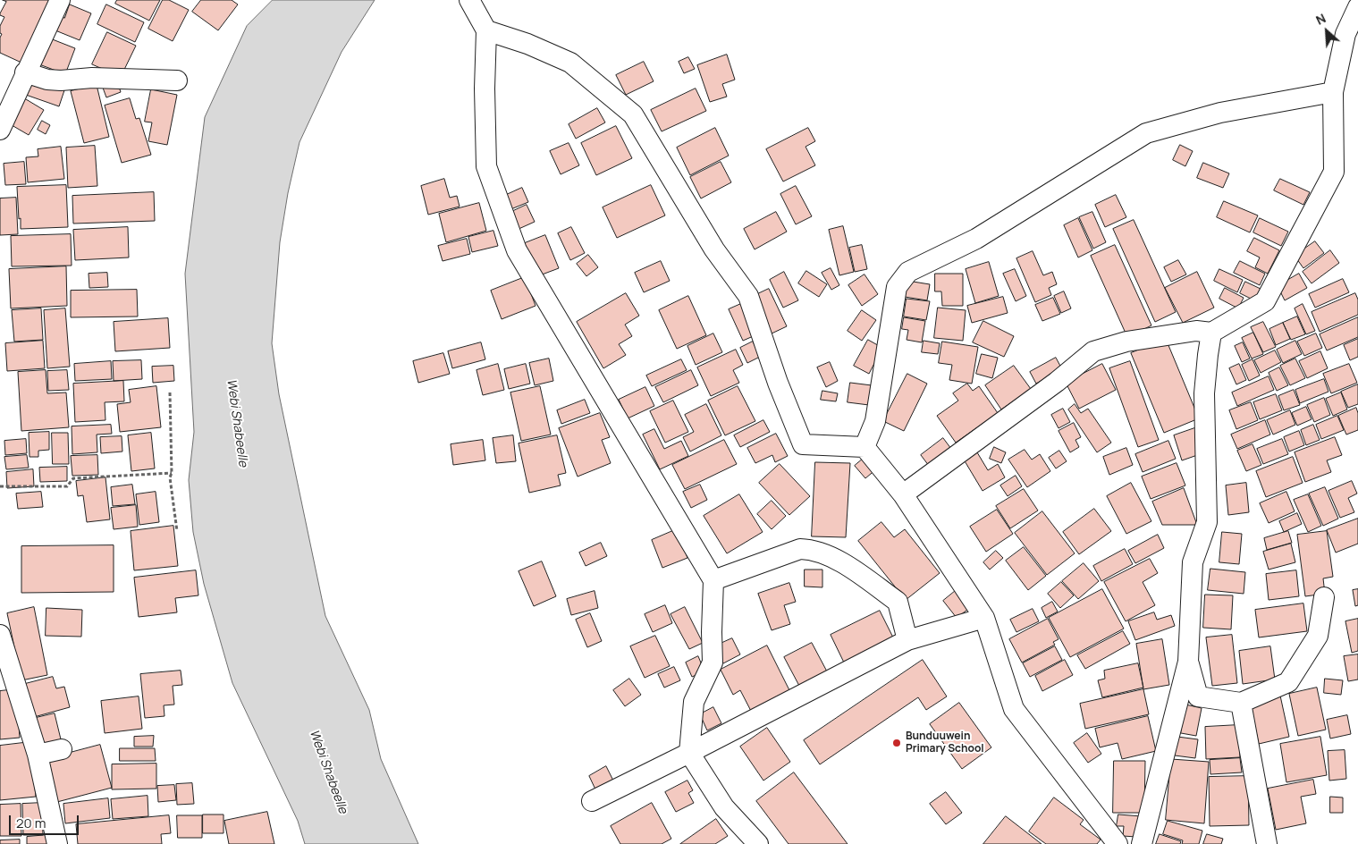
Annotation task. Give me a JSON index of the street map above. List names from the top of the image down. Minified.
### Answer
{"water":["Webi Shabeelle"],"places":["Bunduuwein Primary School"],"scale_bar":"20 m","north":"top left"}
